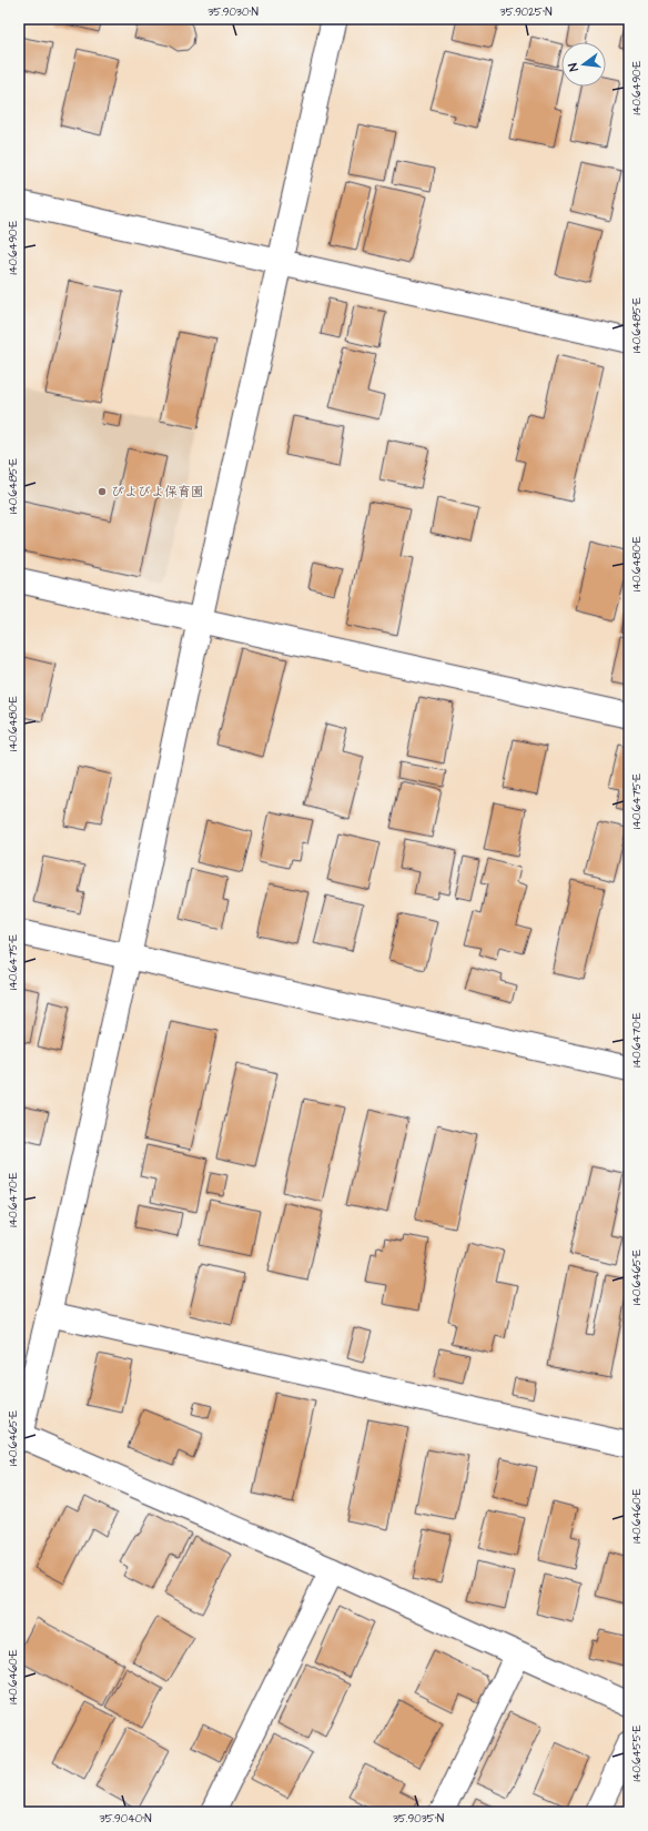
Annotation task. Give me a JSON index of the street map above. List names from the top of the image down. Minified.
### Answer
{"places":["ぴよびよ保育園"],"north":"left","coordinates":["35.9030°N","35.9025°N","140.6490°E","140.6485°E","140.6480°E","140.6475°E","140.6470°E","140.6465°E","140.6460°E","140.6455°E","35.9040°N","35.9035°N"]}
